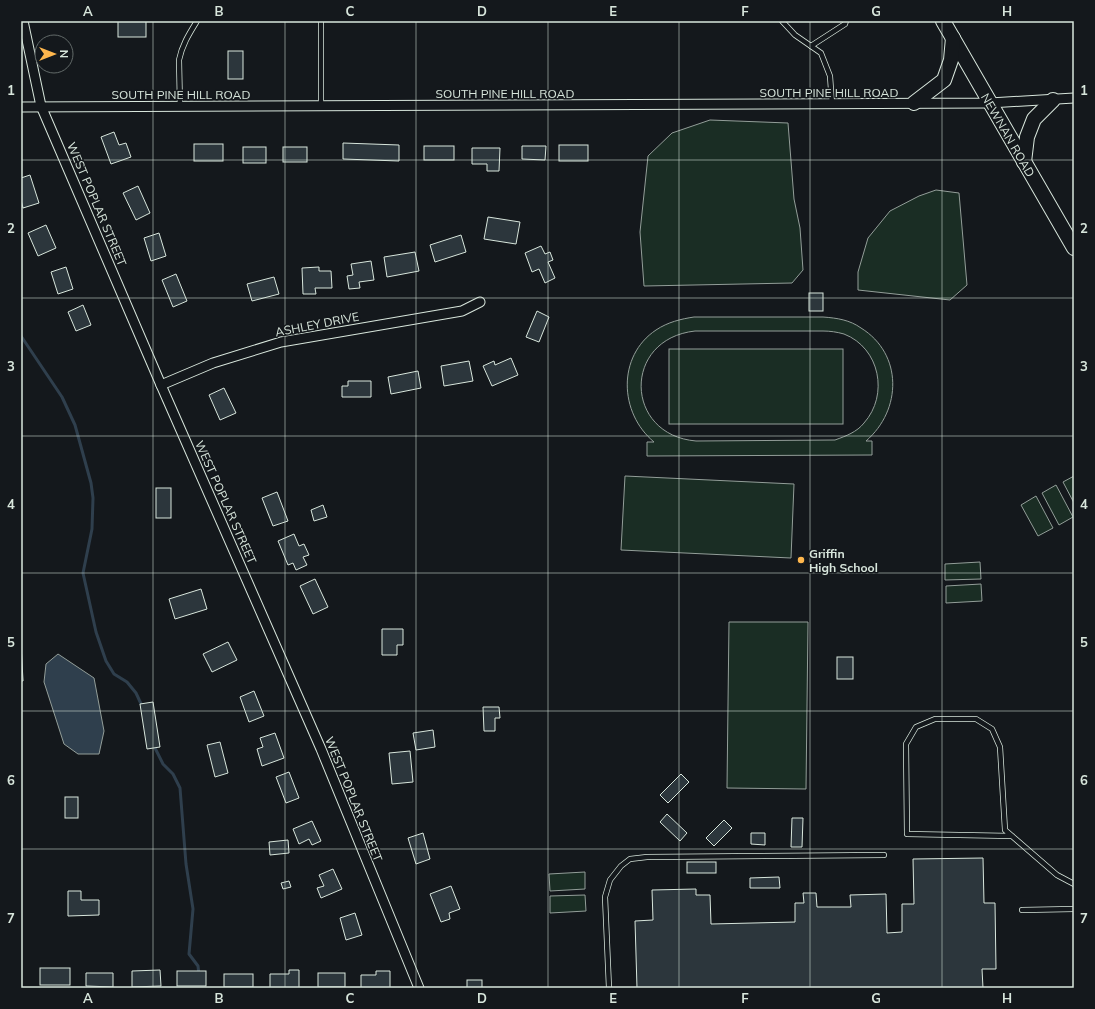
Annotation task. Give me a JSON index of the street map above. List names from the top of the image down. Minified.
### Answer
{"streets":{"main road":["NEWNAN ROAD"],"street":["SOUTH PINE HILL ROAD","WEST POPLAR STREET","ASHLEY DRIVE"]},"crossings":[["SOUTH PINE HILL ROAD","NEWNAN ROAD"],["SOUTH PINE HILL ROAD","WEST POPLAR STREET"],["WEST POPLAR STREET","ASHLEY DRIVE"]],"places":["Griffin High School"],"north":"right","grid":{"columns":["A","B","C","D","E","F","G","H"],"rows":["1","2","3","4","5","6","7"]}}
